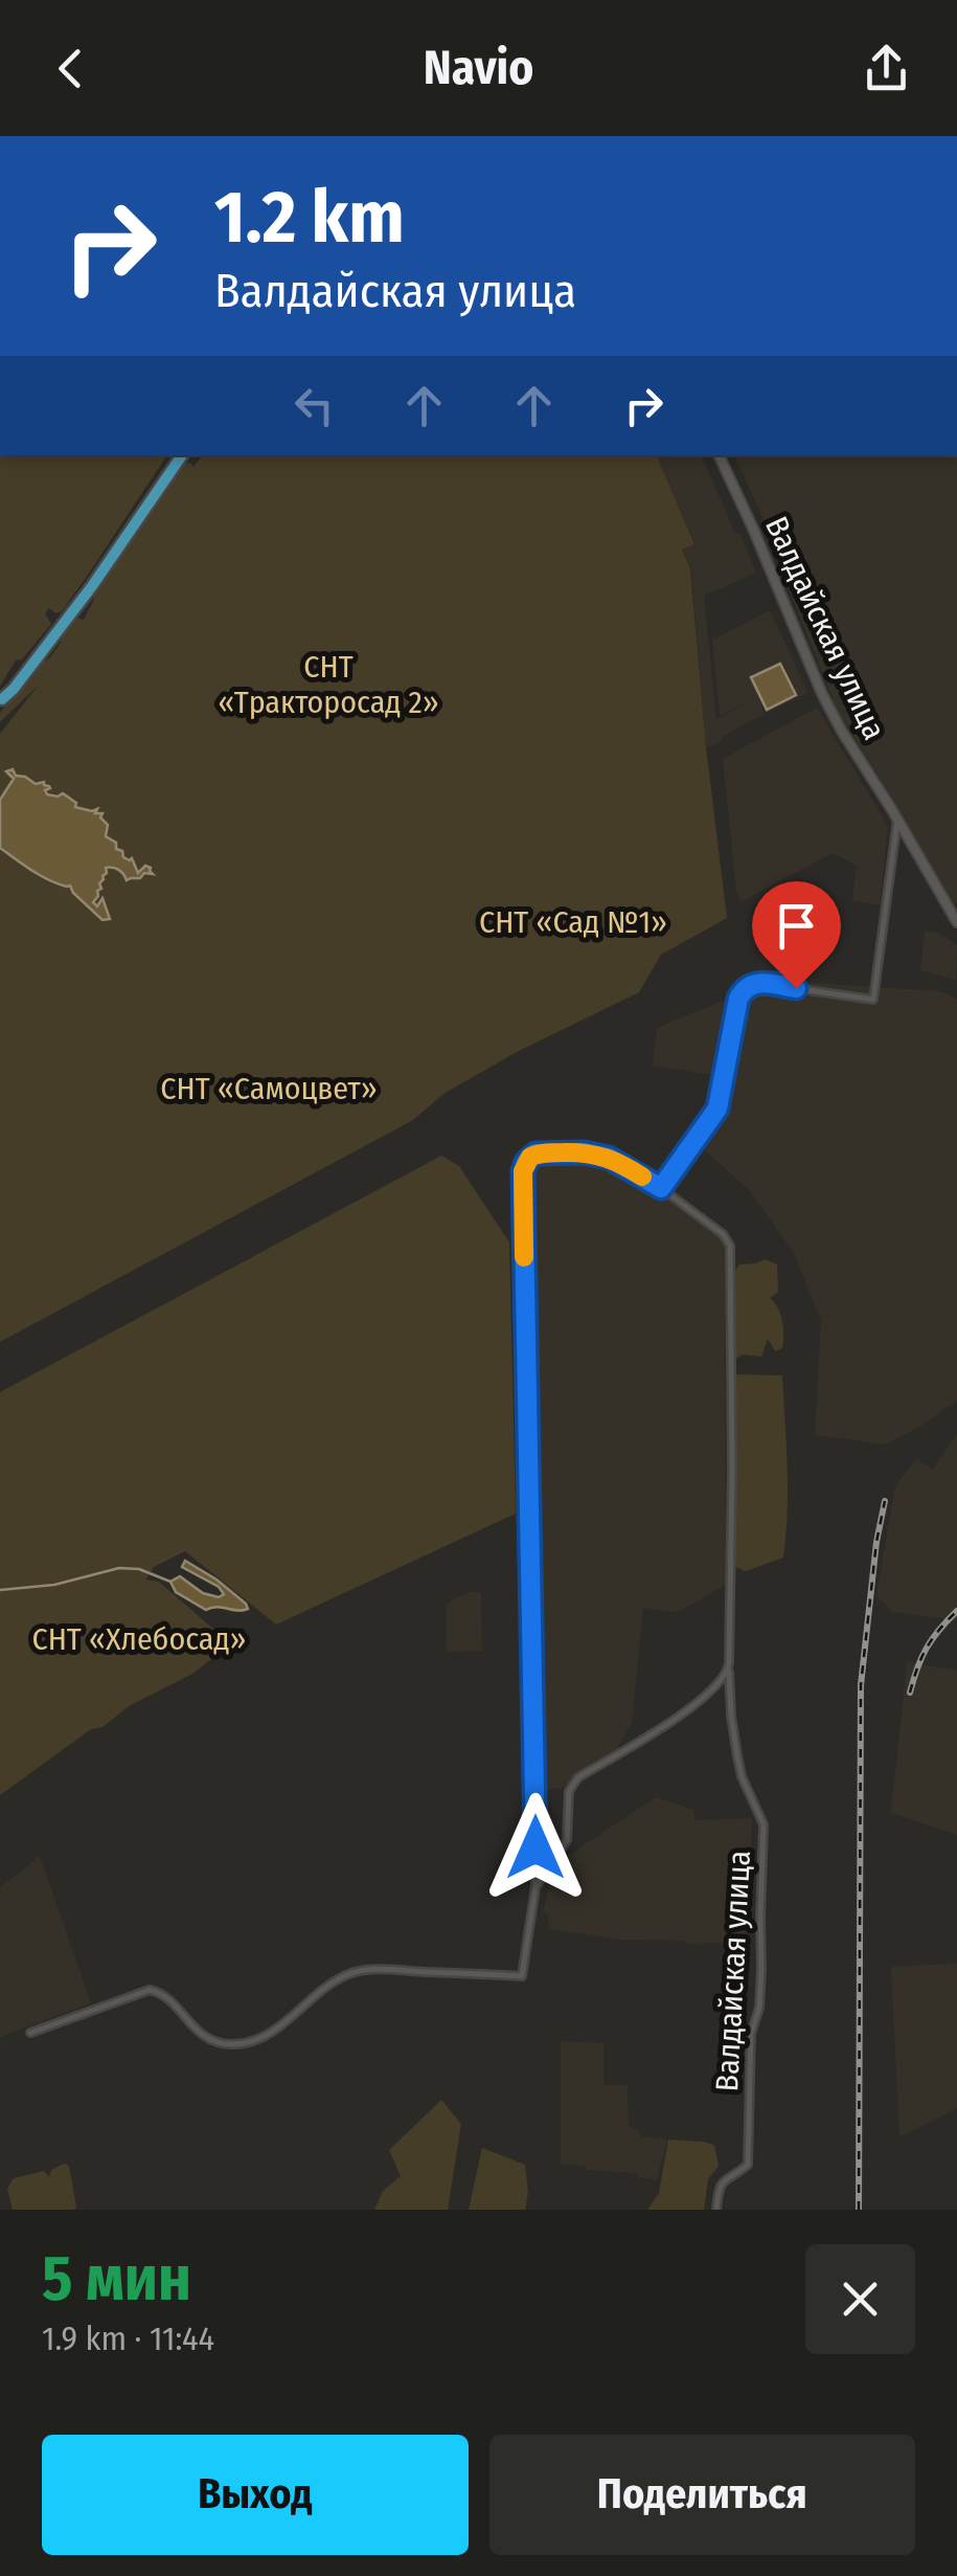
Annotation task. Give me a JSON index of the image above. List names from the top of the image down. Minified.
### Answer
{"streets":{"street":["Валдайская улица"]},"parks":["СНТ «Тракторосад 2»","СНТ «Сад №1»","СНТ «Самоцвет»","СНТ «Хлебосад»"],"page":{"header":"Navio","turn":["1.2 km","Валдайская улица"],"heading":["5 мин","1.9 km · 11:44"],"buttons":["Выход","Поделиться"]}}
